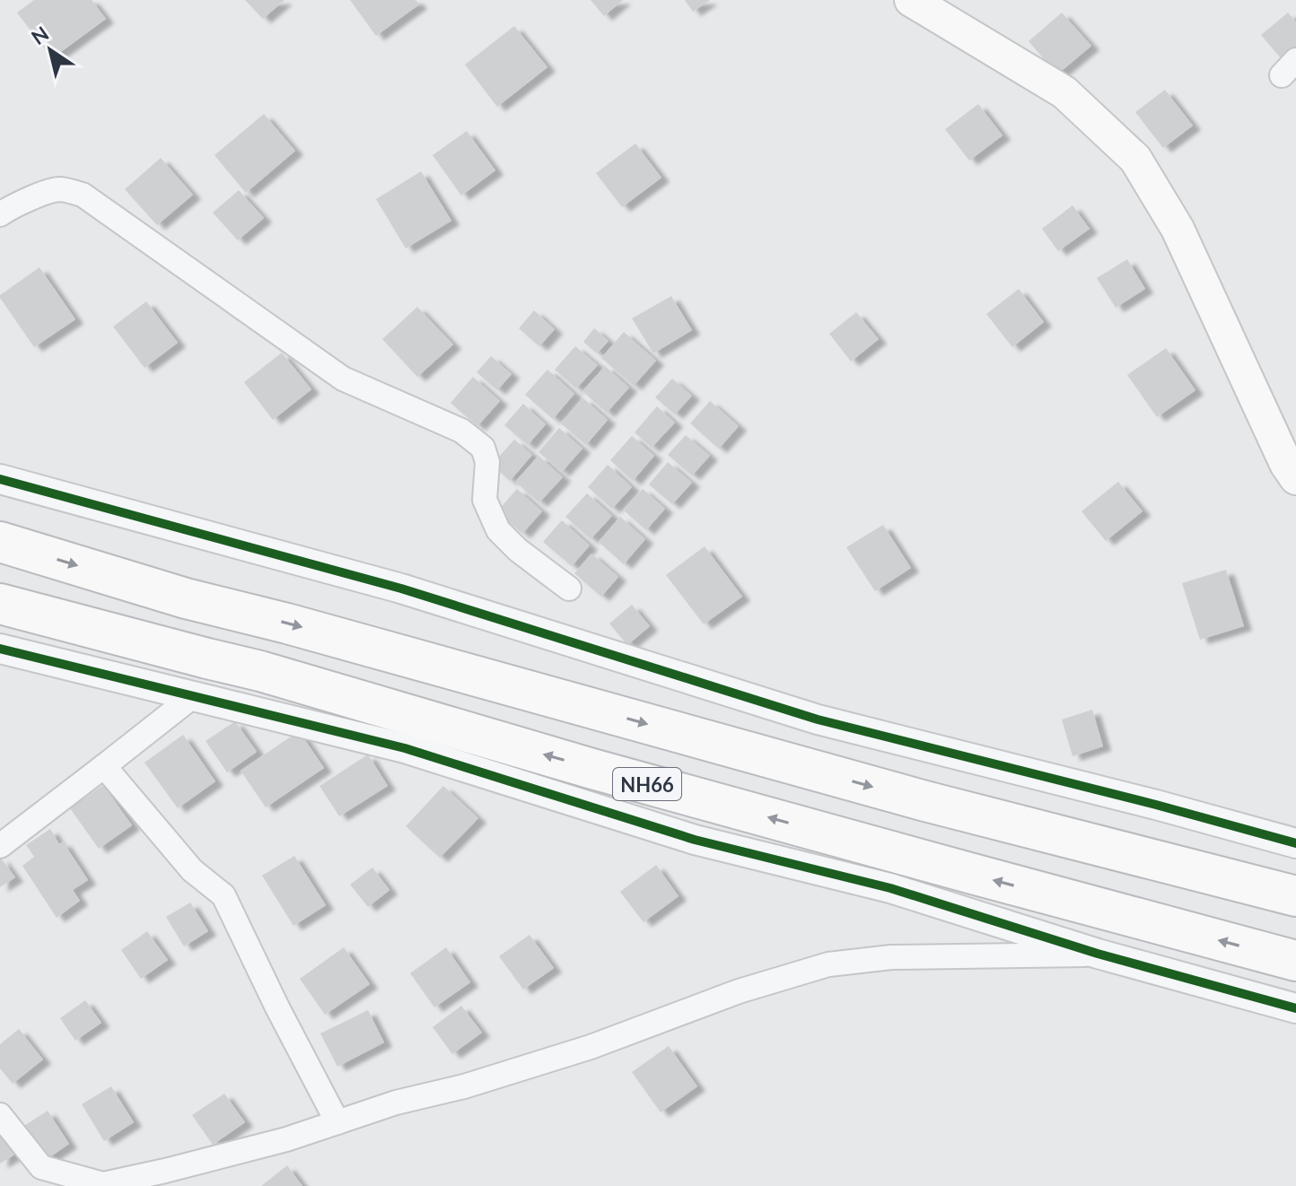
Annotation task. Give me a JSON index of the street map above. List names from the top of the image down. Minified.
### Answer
{"streets":{"highway":["NH66"]},"north":"top left"}
